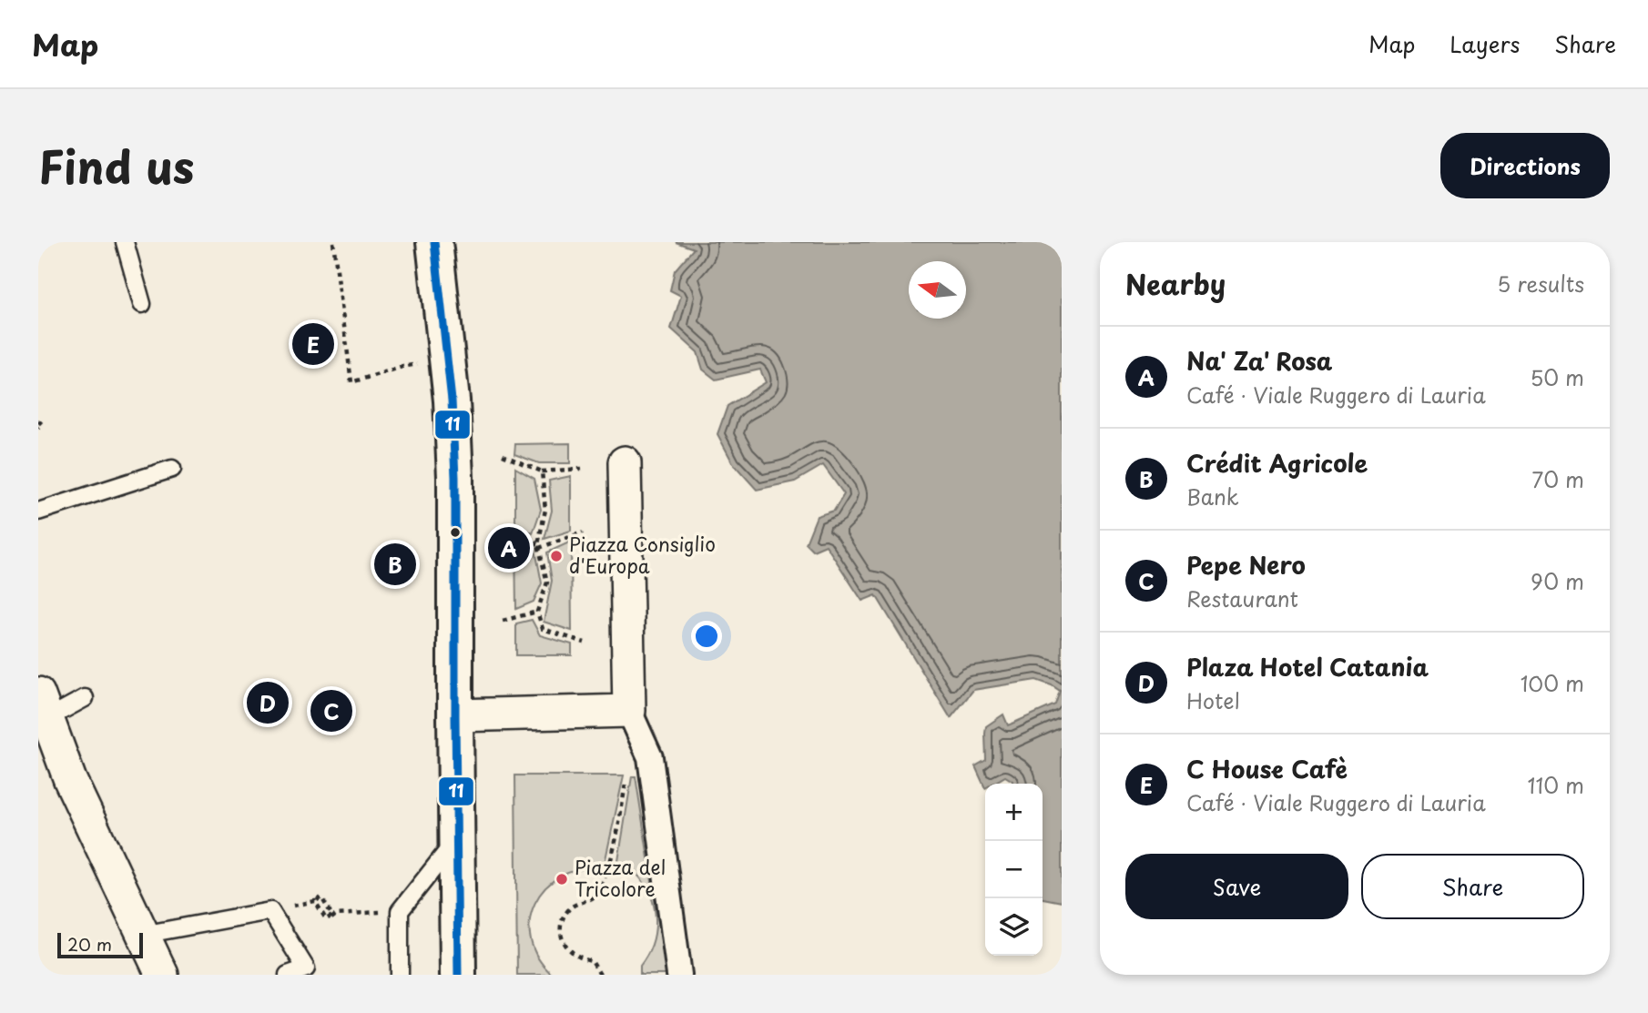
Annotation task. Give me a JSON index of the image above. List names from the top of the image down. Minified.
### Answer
{"places":["Piazza Consiglio d'Europa","Piazza del Tricolore"],"lines":["transit line 11"],"scale_bar":"20 m","north":"left","page":{"header":"Map","nav":["Map","Layers","Share"],"title":"Find us","buttons":["Directions",["Save","Share"]],"heading":["Nearby","5 results"],"pins":["E","A","B","D","C"],"list":[{"mark":"A","name":"Na' Za' Rosa","note":"Café · Viale Ruggero di Lauria","value":"50 m"},{"mark":"B","name":"Crédit Agricole","note":"Bank","value":"70 m"},{"mark":"C","name":"Pepe Nero","note":"Restaurant","value":"90 m"},{"mark":"D","name":"Plaza Hotel Catania","note":"Hotel","value":"100 m"},{"mark":"E","name":"C House Cafè","note":"Café · Viale Ruggero di Lauria","value":"110 m"}],"map_buttons":["+","−"],"scale":"20 m"}}
